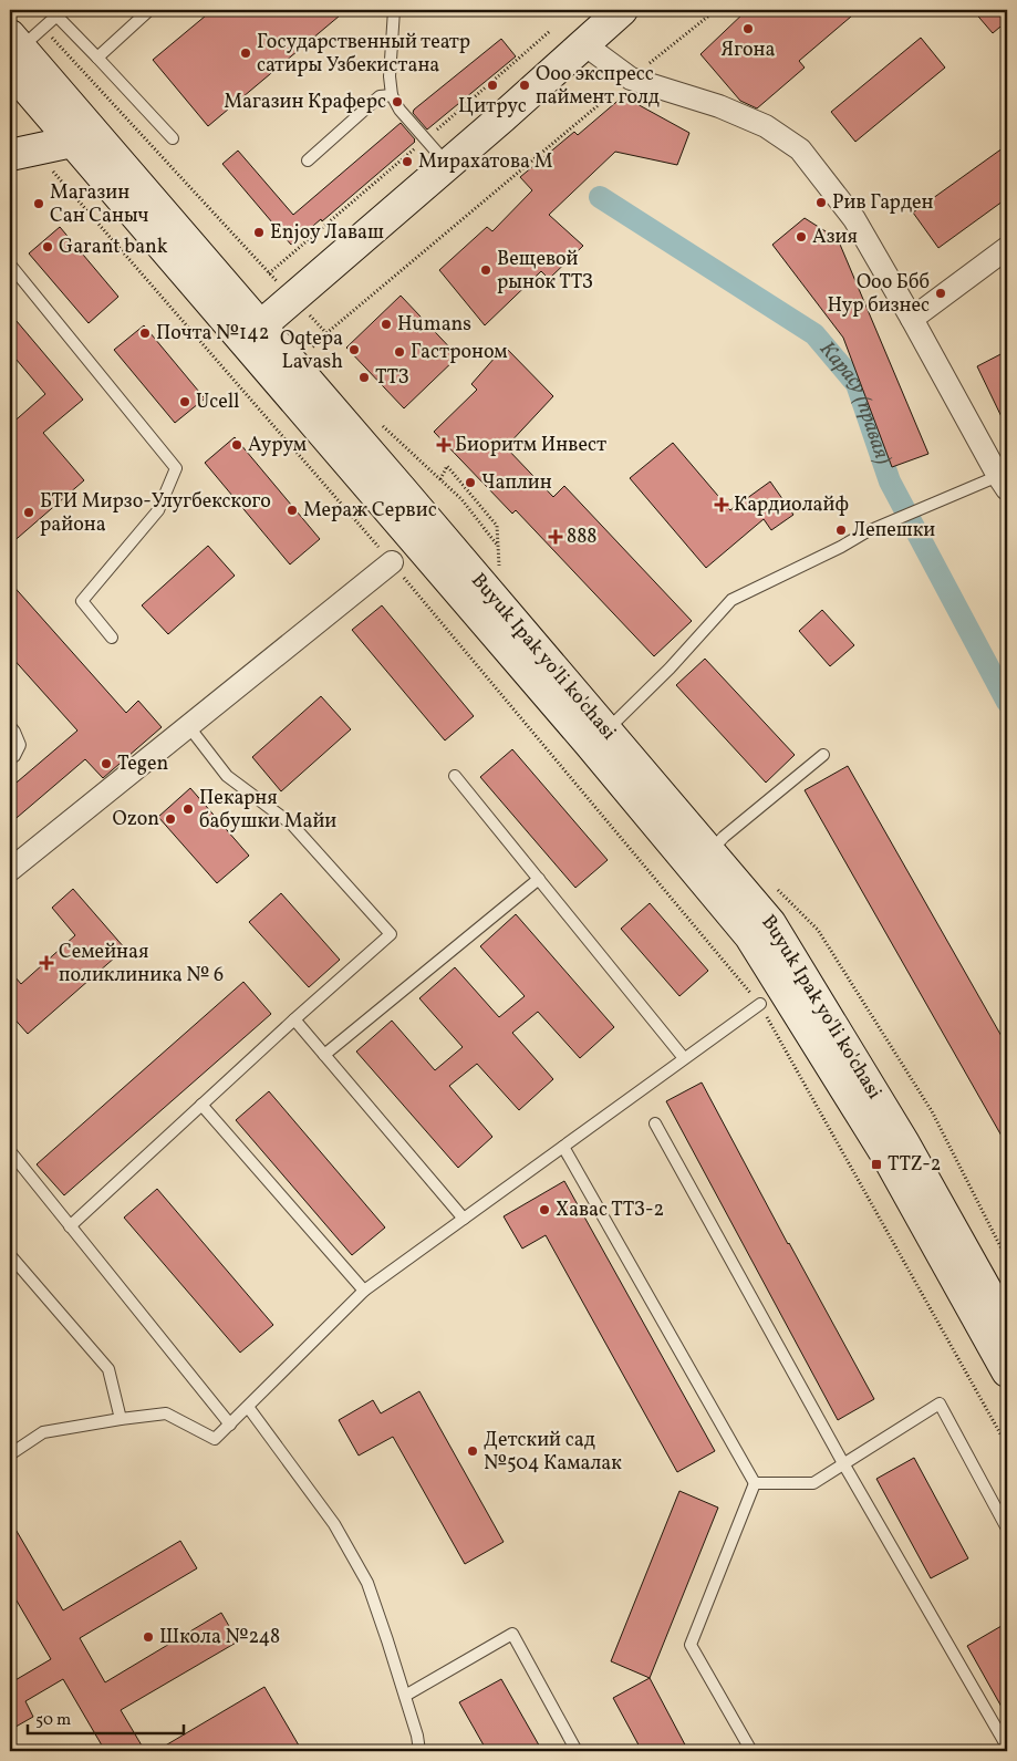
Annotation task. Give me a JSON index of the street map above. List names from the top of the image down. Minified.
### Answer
{"streets":{"main road":["Buyuk Ipak yo'li ko'chasi"]},"water":["Карасу (правая)"],"places":{"other":["Ягона","Государственный театр сатиры Узбекистана","Цитрус","Ооо экспресс паймент голд","Магазин Краферс","Мирахатова М","Рив Гарден","Магазин Сан Саныч","Enjoy Лаваш","Азия","Garant bank","Вещевой рынок ТТЗ","Ооо Ббб Нур бизнес","Humans","Почта №142","Oqtepa Lavash","Гастроном","ТТЗ","Ucell","Аурум","Чаплин","Мераж Сервис","БТИ Мирзо-Улугбекского района","Лепешки","Tegen","Пекарня бабушки Майи","Ozon","Хавас ТТЗ-2","Детский сад №504 Камалак","Школа №248"],"health":["Биоритм Инвест","Кардиолайф","888","Семейная поликлиника № 6"],"transit":["TTZ-2"]},"scale_bar":"50 m"}
